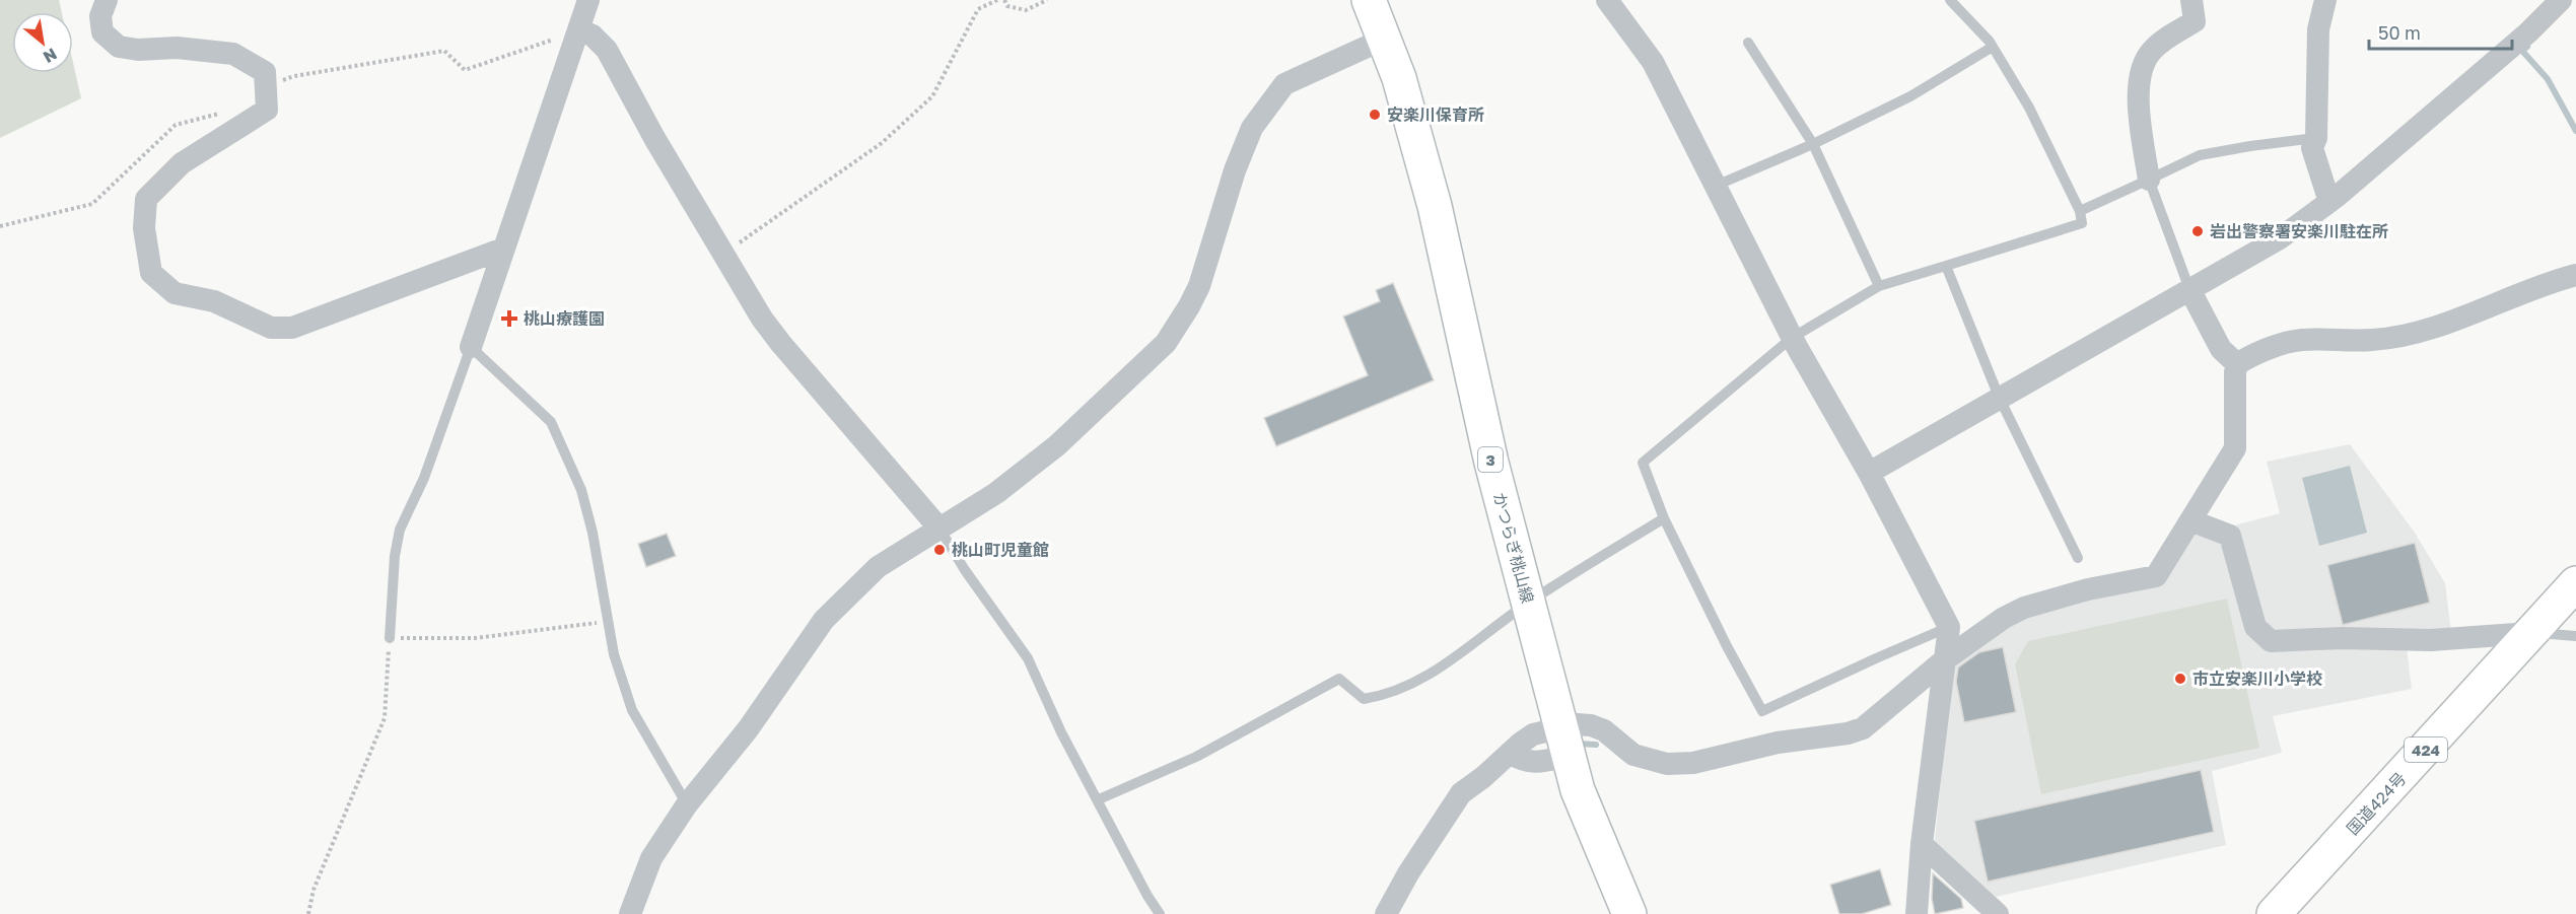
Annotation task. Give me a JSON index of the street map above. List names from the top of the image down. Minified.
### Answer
{"streets":{"main road":["3","かつらぎ桃山線","424","国道424号"]},"places":{"other":["安楽川保育所","岩出警察署安楽川駐在所","桃山町児童館","市立安楽川小学校"],"health":["桃山療護園"]},"scale_bar":"50 m","north":"bottom right"}
